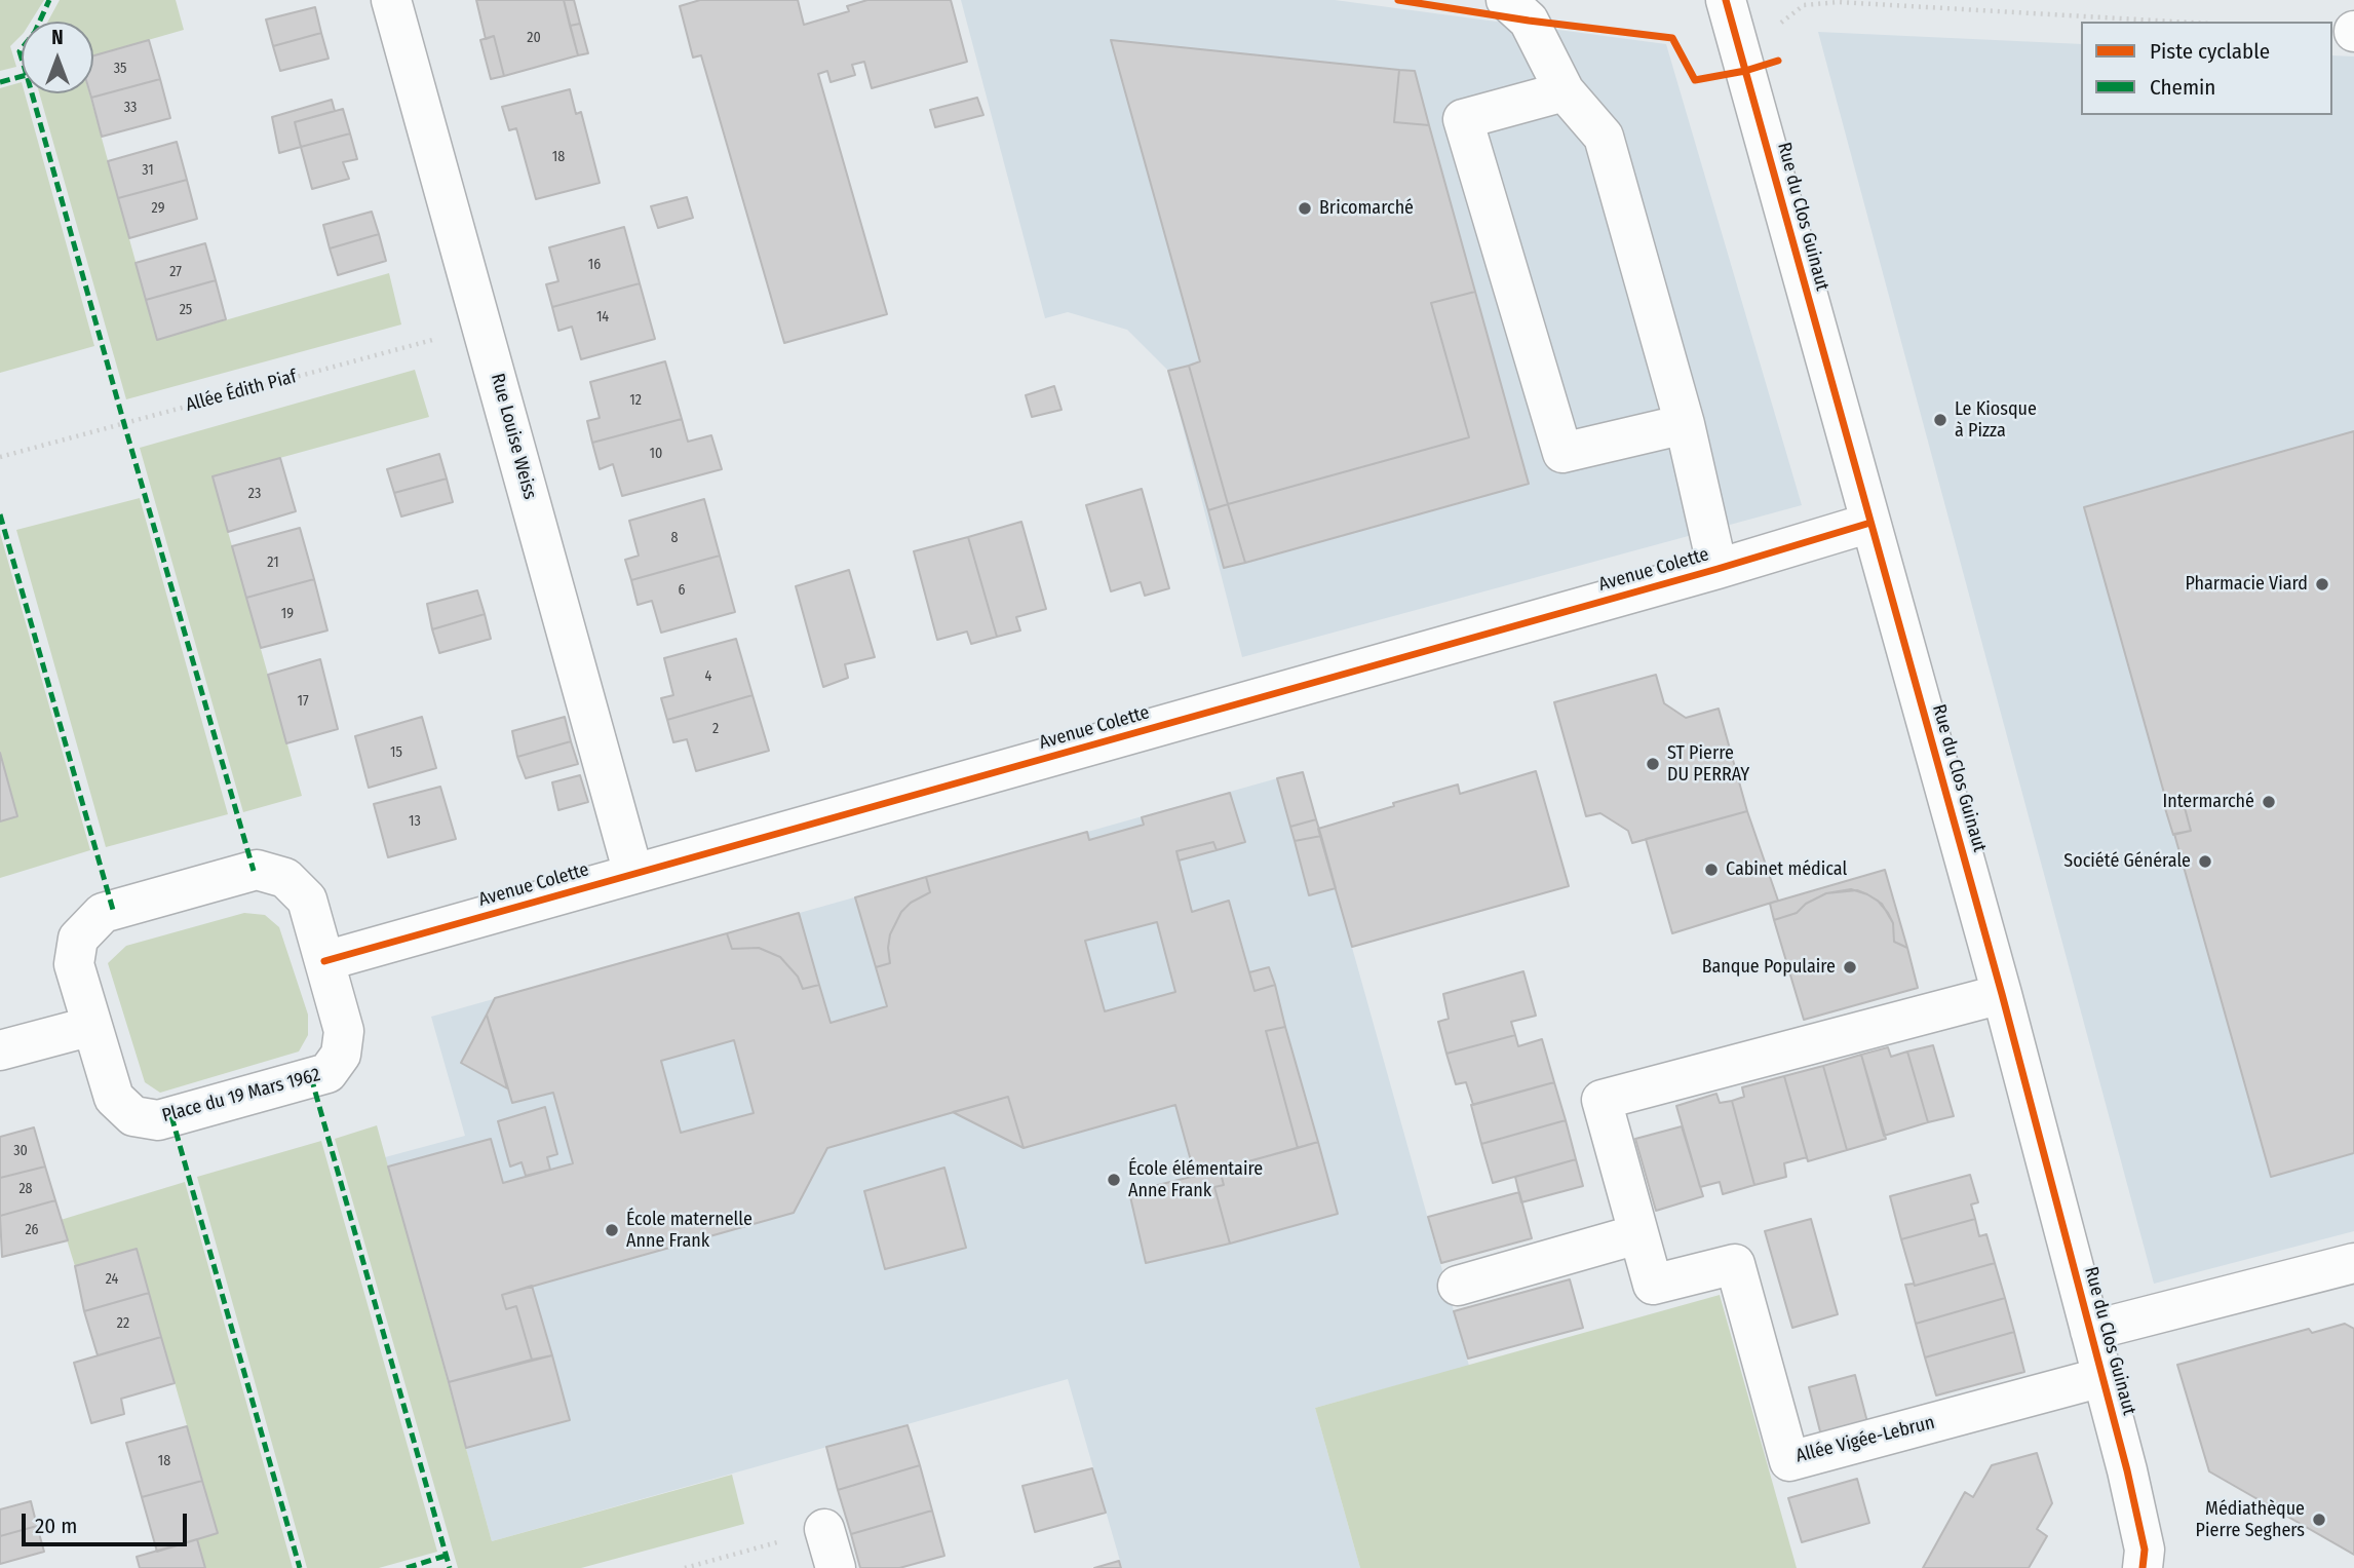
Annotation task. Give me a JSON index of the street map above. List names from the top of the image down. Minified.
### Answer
{"streets":{"street":["Rue du Clos Guinaut","Rue Louise Weiss","Avenue Colette","Place du 19 Mars 1962","Allée Vigée-Lebrun"],"path":["Allée Édith Piaf"]},"crossings":[["Rue du Clos Guinaut","Avenue Colette"],["Rue du Clos Guinaut","Allée Vigée-Lebrun"],["Allée Édith Piaf","Rue Louise Weiss"],["Rue Louise Weiss","Avenue Colette"],["Avenue Colette","Place du 19 Mars 1962"]],"places":["Bricomarché","Le Kiosque à Pizza","Pharmacie Viard","ST Pierre DU PERRAY","Intermarché","Société Générale","Cabinet médical","Banque Populaire","École élémentaire Anne Frank","École maternelle Anne Frank","Médiathèque Pierre Seghers"],"house_numbers":["20","35","33","18","31","29","16","27","25","14","12","10","23","8","21","6","19","4","17","2","15","13","30","28","26","24","22","18"],"legend":["Piste cyclable","Chemin"],"scale_bar":"20 m","north":"top"}
